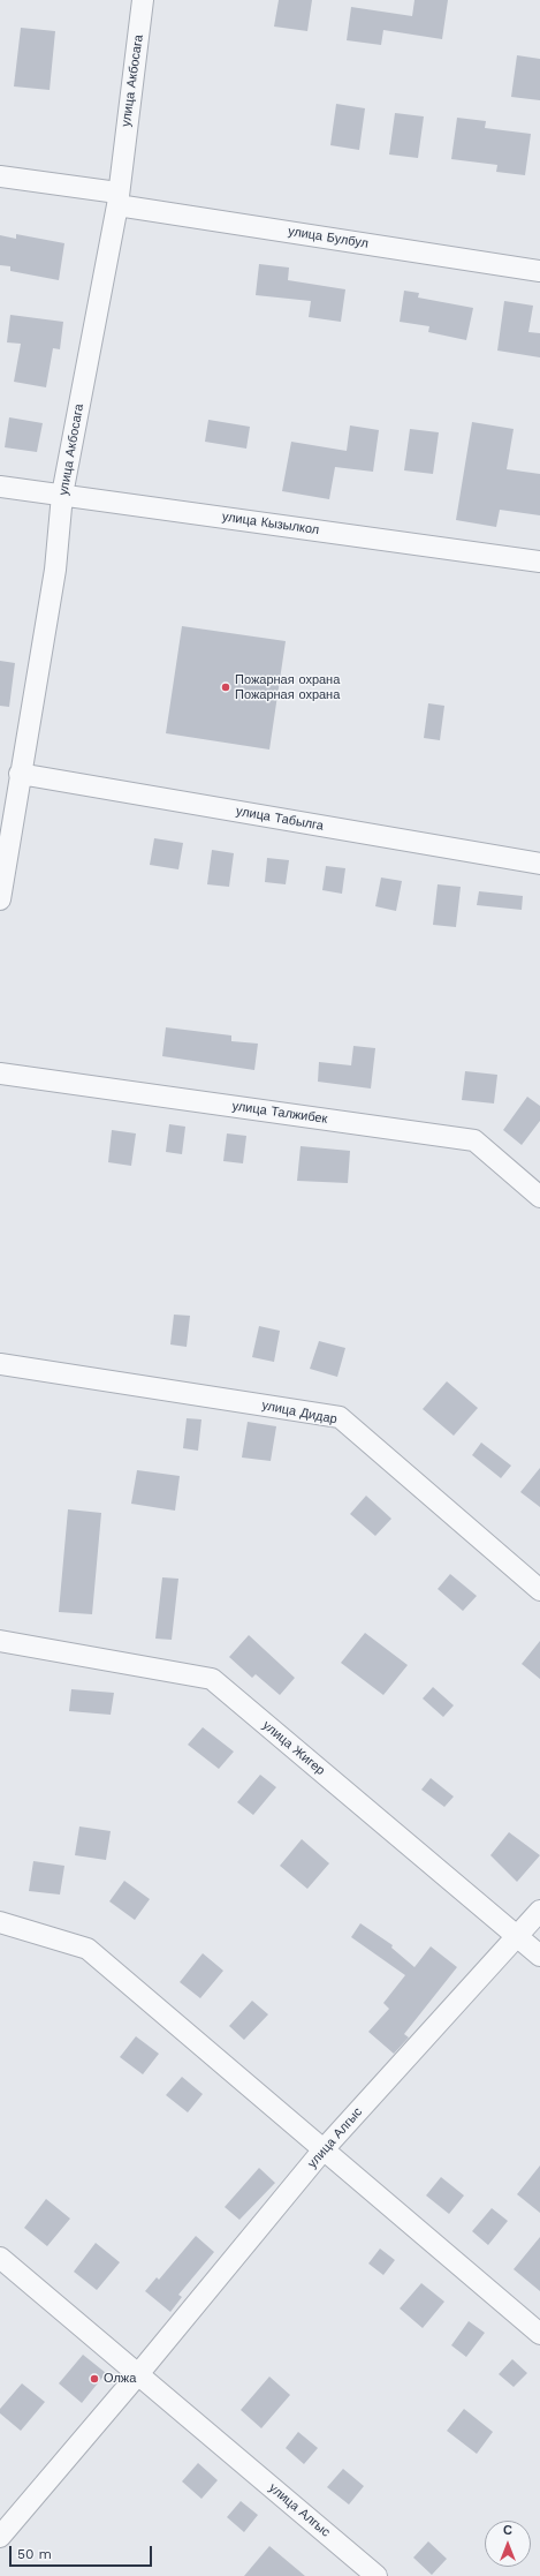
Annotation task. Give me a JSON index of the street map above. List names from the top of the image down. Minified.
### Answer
{"streets":{"street":["улица Акбосага","улица Булбул","улица Кызылкол","улица Табылга","улица Талжибек","улица Дидар","улица Жигер","улица Алгыс"]},"crossings":[["улица Акбосага","улица Булбул"],["улица Акбосага","улица Кызылкол"],["улица Акбосага","улица Табылга"],["улица Жигер","улица Алгыс"]],"places":["Пожарная охрана Пожарная охрана","Олжа"],"scale_bar":"50 m","north":"top"}
